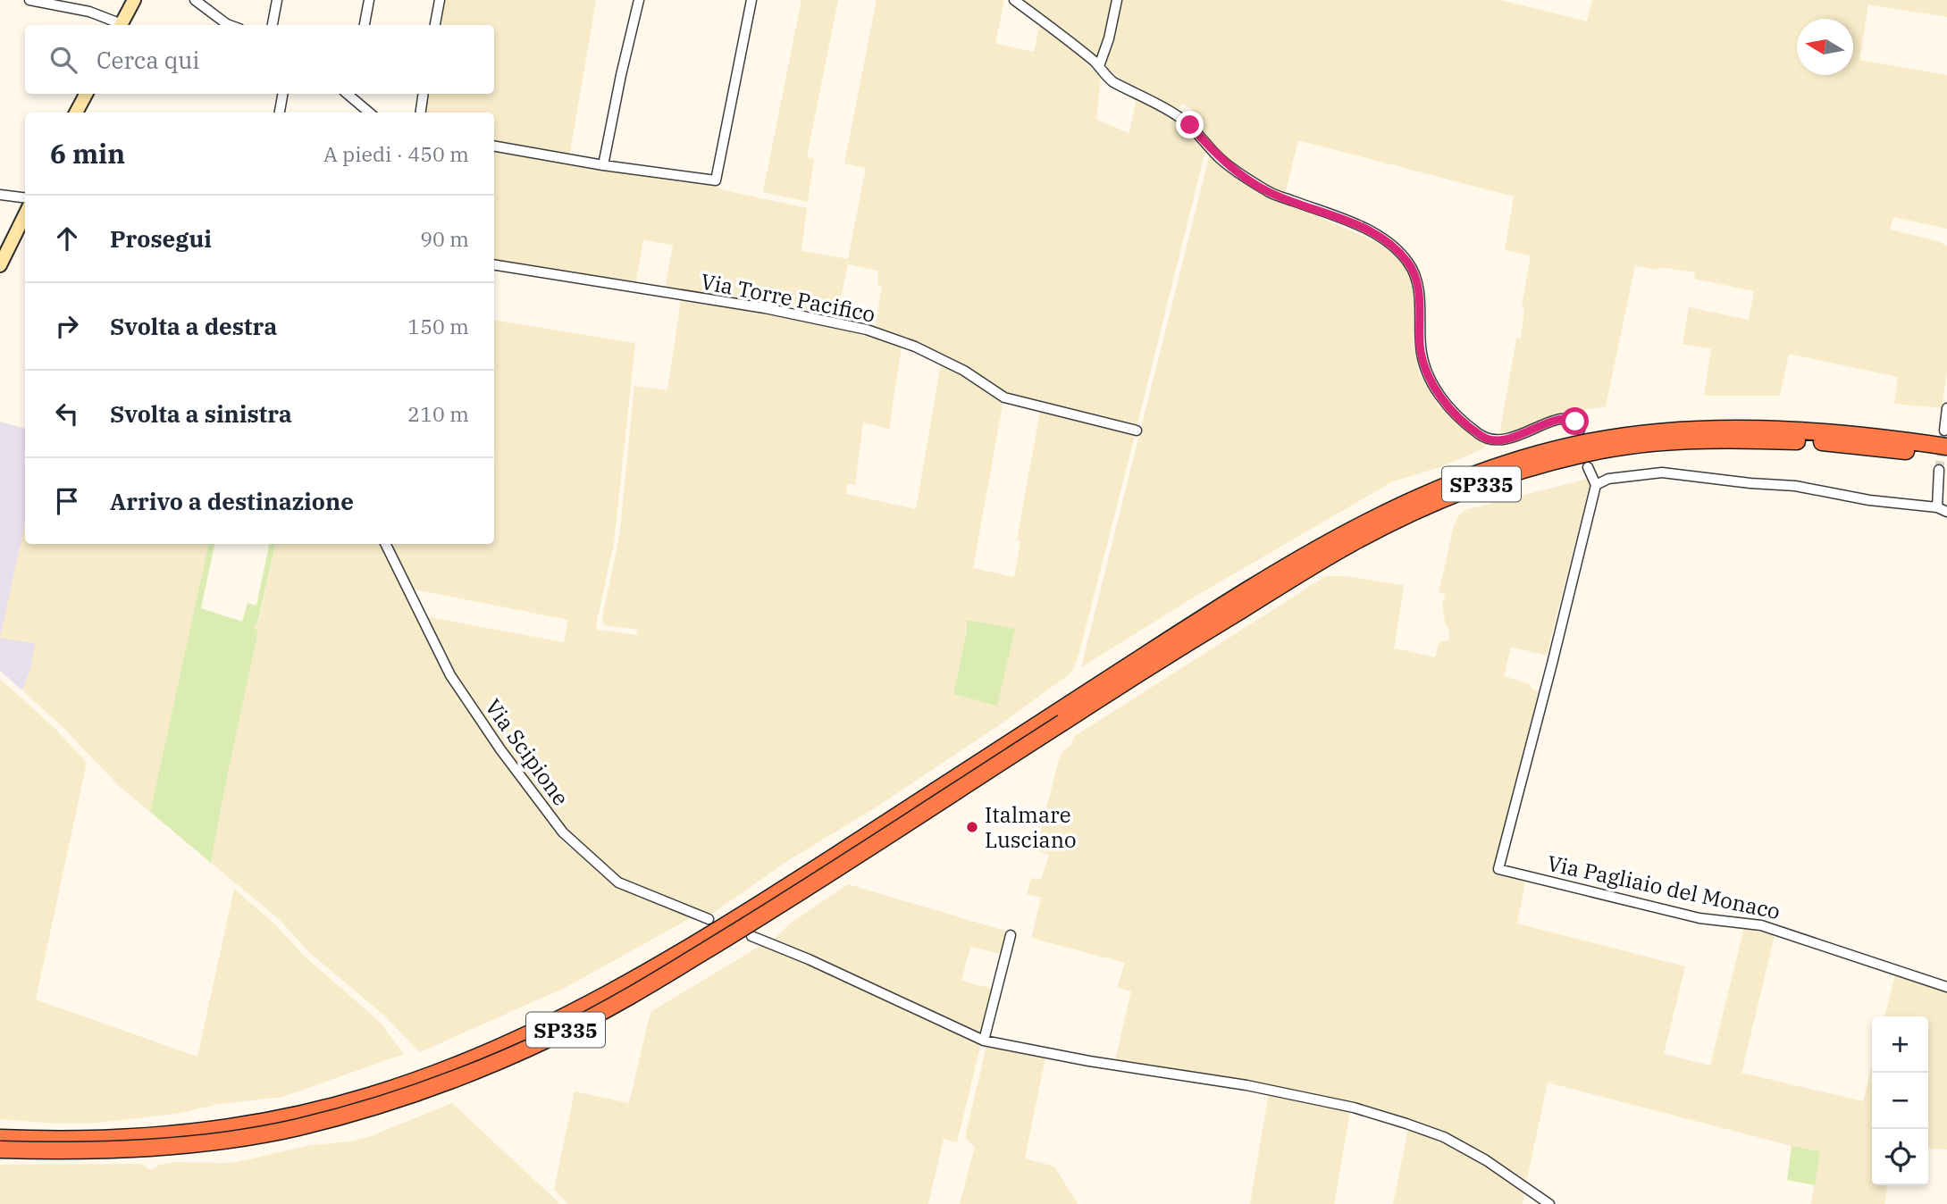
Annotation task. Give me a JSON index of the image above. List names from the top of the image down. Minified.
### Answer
{"streets":{"highway":["SP335"],"street":["Via Torre Pacifico","Via Scipione","Via Pagliaio del Monaco"]},"places":["Italmare Lusciano"],"north":"left","page":{"search":"Cerca qui","heading":["6 min","A piedi · 450 m"],"list":[["Prosegui","90 m"],["Svolta a destra","150 m"],["Svolta a sinistra","210 m"],"Arrivo a destinazione"],"map_buttons":["+","−"]}}
